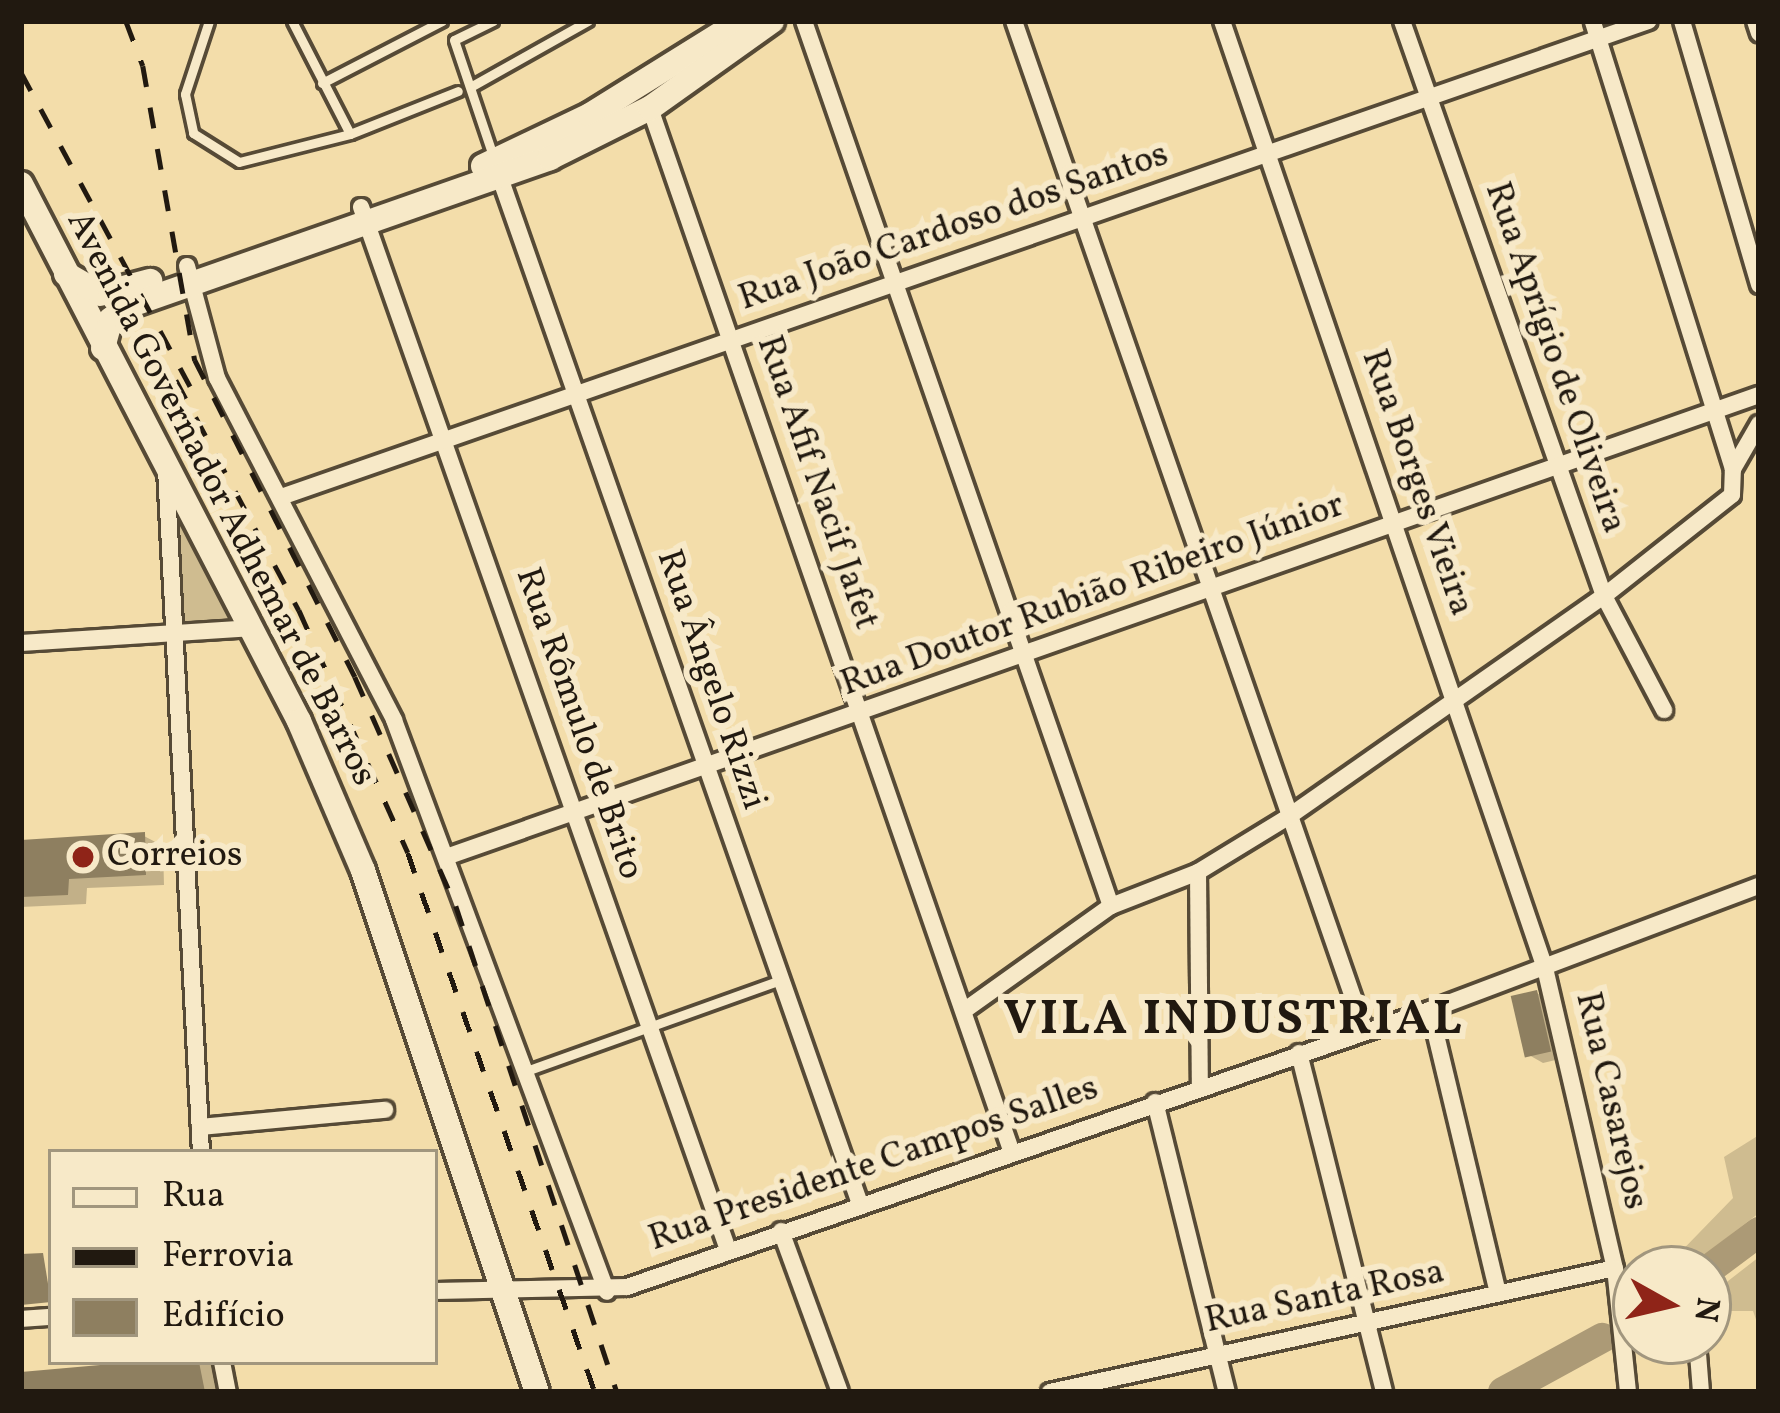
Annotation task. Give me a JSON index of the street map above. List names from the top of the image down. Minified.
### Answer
{"streets":{"main road":["Avenida Governador Adhemar de Barros"],"street":["Rua João Cardoso dos Santos","Rua Aprígio de Oliveira","Rua Afif Nacif Jafet","Rua Borges Vieira","Rua Doutor Rubião Ribeiro Júnior","Rua Ângelo Rizzi","Rua Rômulo de Brito","Rua Casarejos","Rua Presidente Campos Salles","Rua Santa Rosa"]},"crossings":[["Rua João Cardoso dos Santos","Rua Aprígio de Oliveira"],["Rua João Cardoso dos Santos","Rua Afif Nacif Jafet"],["Rua João Cardoso dos Santos","Rua Borges Vieira"],["Rua João Cardoso dos Santos","Rua Ângelo Rizzi"],["Rua João Cardoso dos Santos","Rua Rômulo de Brito"],["Rua Aprígio de Oliveira","Rua Doutor Rubião Ribeiro Júnior"],["Rua Afif Nacif Jafet","Rua Doutor Rubião Ribeiro Júnior"],["Rua Afif Nacif Jafet","Rua Presidente Campos Salles"],["Rua Borges Vieira","Rua Doutor Rubião Ribeiro Júnior"],["Rua Borges Vieira","Rua Casarejos"],["Rua Borges Vieira","Rua Presidente Campos Salles"],["Avenida Governador Adhemar de Barros","Rua Presidente Campos Salles"],["Rua Doutor Rubião Ribeiro Júnior","Rua Ângelo Rizzi"],["Rua Doutor Rubião Ribeiro Júnior","Rua Rômulo de Brito"],["Rua Ângelo Rizzi","Rua Presidente Campos Salles"],["Rua Rômulo de Brito","Rua Presidente Campos Salles"],["Rua Casarejos","Rua Presidente Campos Salles"]],"districts":["VILA INDUSTRIAL"],"places":["Correios"],"legend":["Rua","Ferrovia","Edifício"],"north":"right"}
